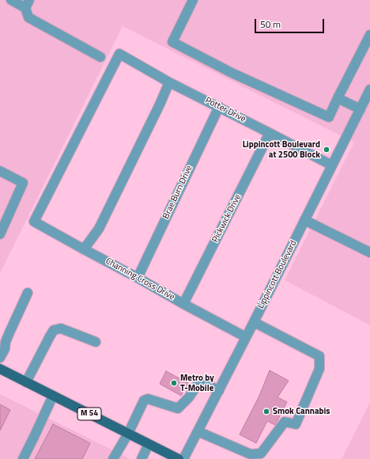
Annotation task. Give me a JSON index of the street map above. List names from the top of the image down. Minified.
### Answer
{"streets":{"main road":["M 54"],"street":["Potter Drive","Brae Burn Drive","Pickwick Drive","Lippincott Boulevard","Channing Cross Drive"]},"crossings":[["Potter Drive","Brae Burn Drive"],["Potter Drive","Pickwick Drive"],["Potter Drive","Lippincott Boulevard"],["Potter Drive","Channing Cross Drive"],["Brae Burn Drive","Channing Cross Drive"],["Pickwick Drive","Channing Cross Drive"],["Lippincott Boulevard","Channing Cross Drive"]],"places":["Lippincott Boulevard at 2500 Block","Metro by T-Mobile","Smok Cannabis"],"scale_bar":"50 m"}
